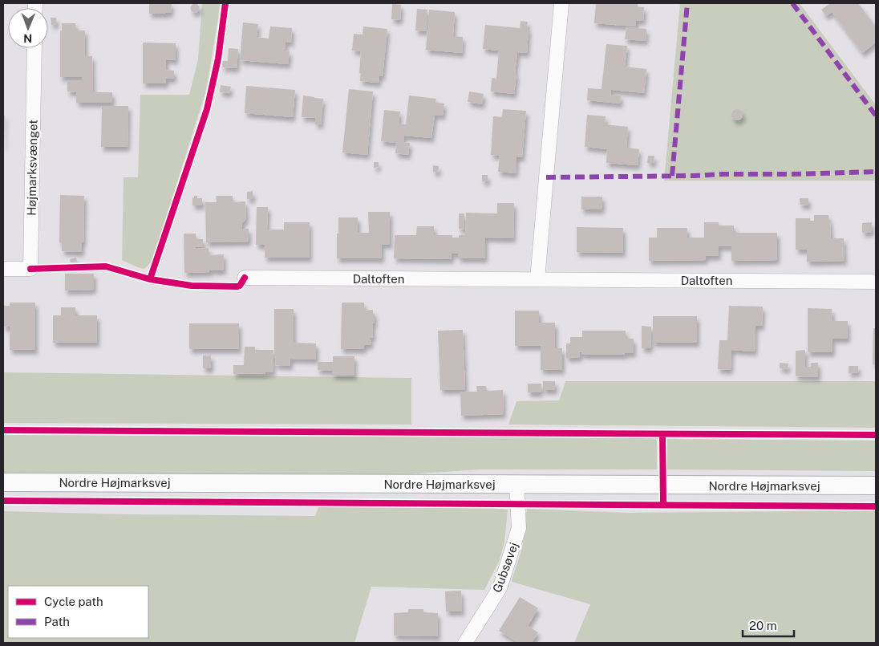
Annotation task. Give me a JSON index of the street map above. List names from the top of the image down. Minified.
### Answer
{"streets":{"street":["Højmarksvænget","Daltoften","Nordre Højmarksvej","Gubsøvej"]},"crossings":[["Nordre Højmarksvej","Gubsøvej"]],"legend":["Cycle path","Path"],"scale_bar":"20 m","north":"bottom"}
